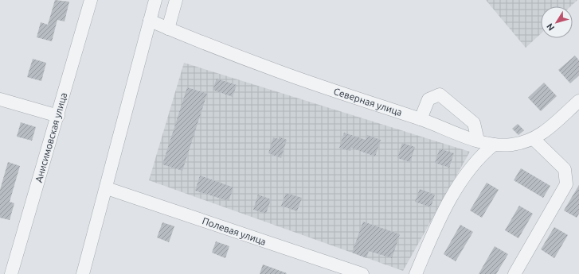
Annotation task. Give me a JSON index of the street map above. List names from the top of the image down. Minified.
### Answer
{"streets":{"street":["Северная улица","Анисимовская улица","Полевая улица"]},"north":"bottom left"}
